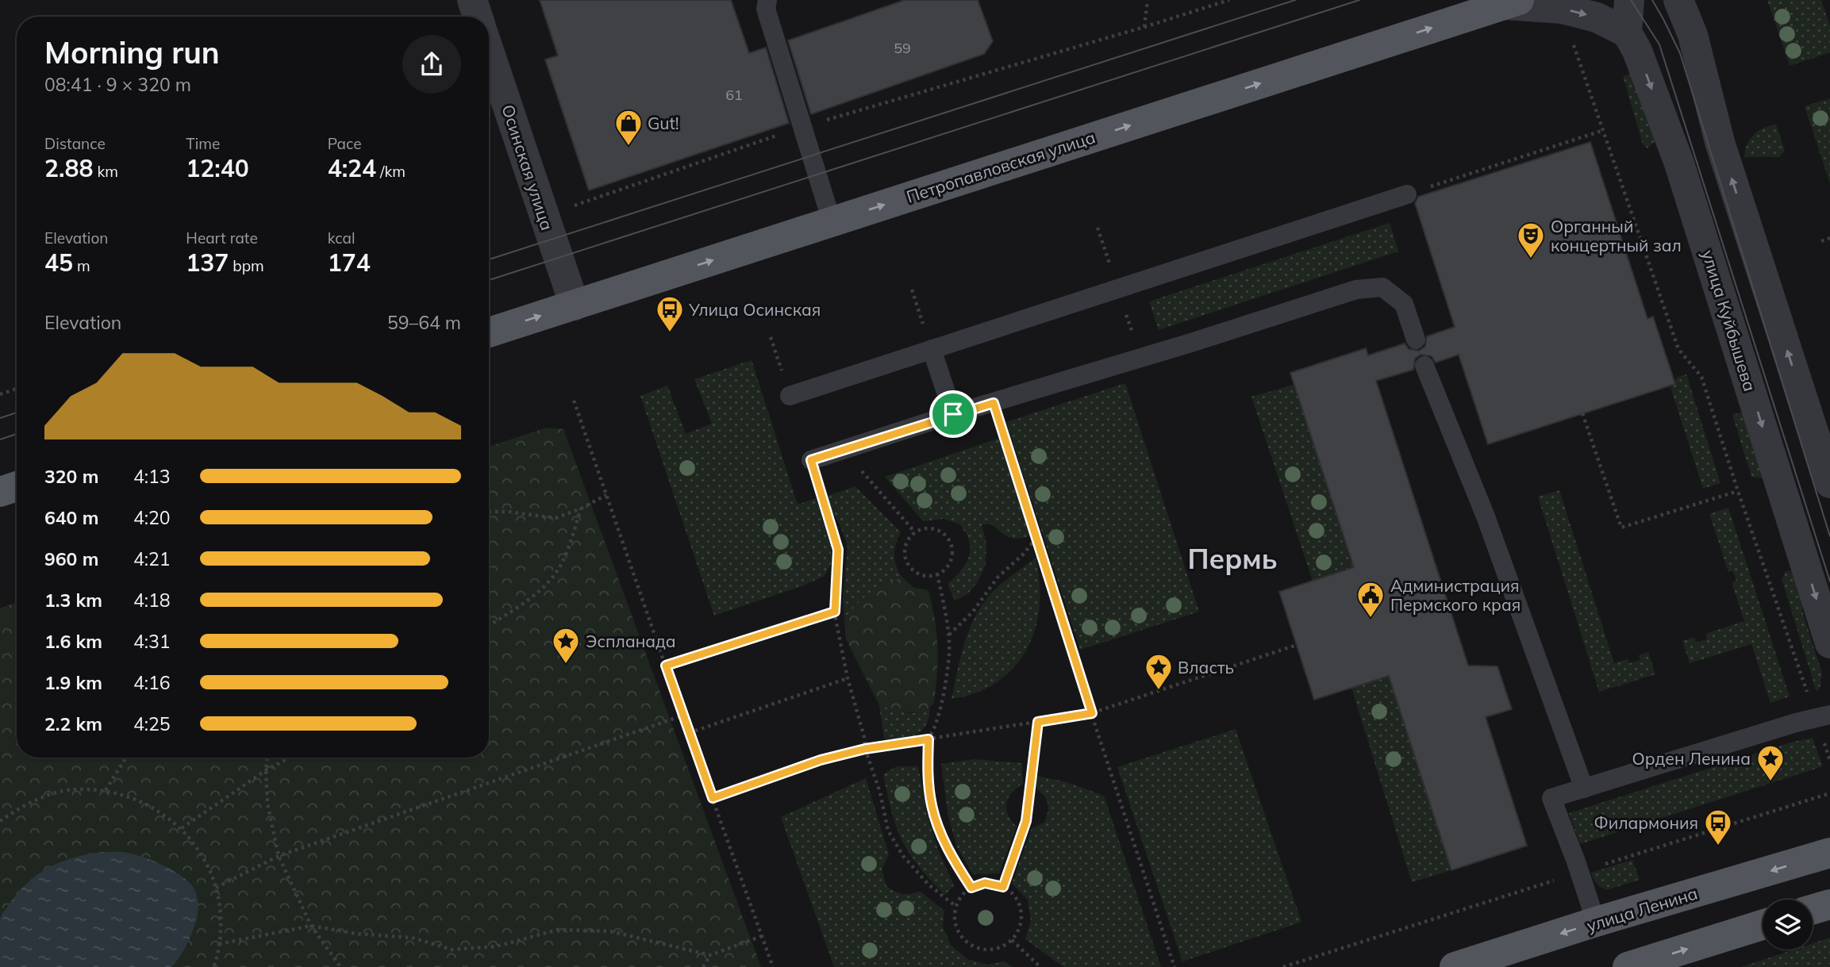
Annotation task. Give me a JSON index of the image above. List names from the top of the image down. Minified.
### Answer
{"streets":{"main road":["Петропавловская улица","улица Ленина"],"street":["Осинская улица","улица Куйбышева"]},"crossings":[["Петропавловская улица","Осинская улица"]],"one_way":["Петропавловская улица"],"districts":["Пермь"],"places":{"shop":["Gut!"],"theatre":["Органный концертный зал"],"bus stop":["Улица Осинская","Филармония"],"public building":["Администрация Пермского края"],"place":["Эспланада","Власть","Орден Ленина"]},"house_numbers":["59","61"],"page":{"heading":["Morning run","08:41 · 9 × 320 m"],"stats":[["Distance","2.88 km"],["Time","12:40"],["Pace","4:24 /km"],["Elevation","45 m"],["Heart rate","137 bpm"],["kcal","174"]],"chart":["Elevation","59–64 m"],"list":[{"name":"320 m","note":"4:13"},{"name":"640 m","note":"4:20"},{"name":"960 m","note":"4:21"},{"name":"1.3 km","note":"4:18"},{"name":"1.6 km","note":"4:31"},{"name":"1.9 km","note":"4:16"},{"name":"2.2 km","note":"4:25"}]}}
